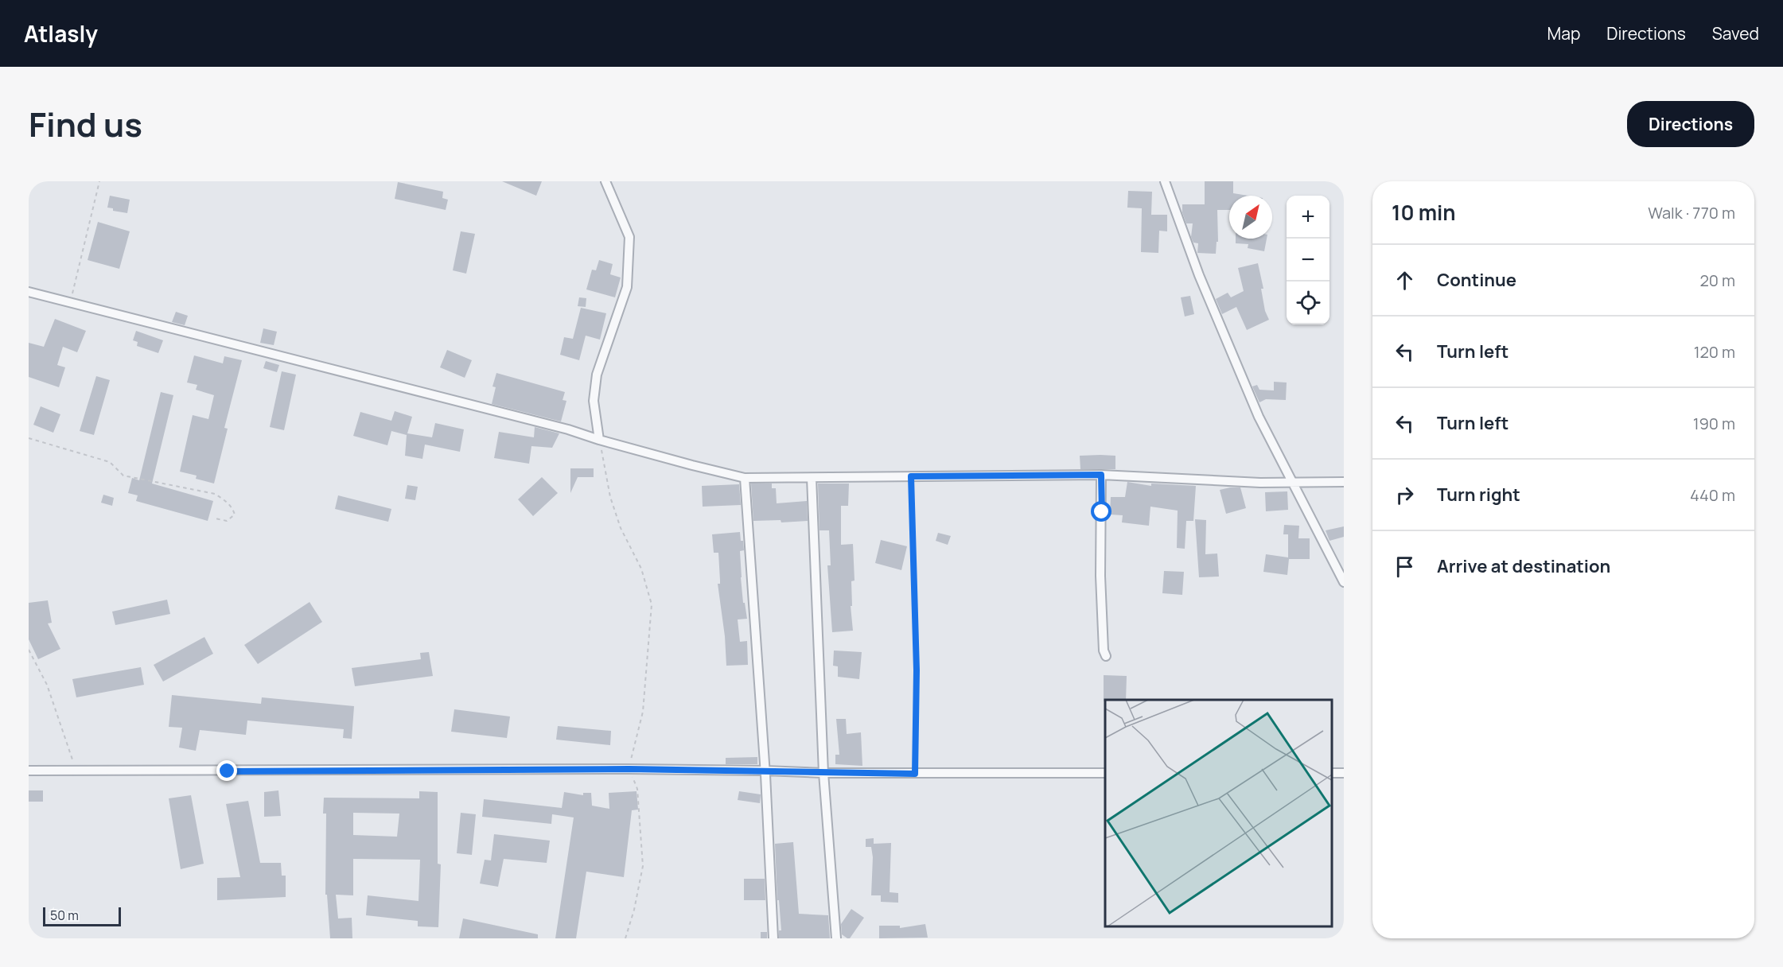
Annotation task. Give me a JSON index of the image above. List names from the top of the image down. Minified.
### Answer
{"scale_bar":"50 m","north":"top right","page":{"header":"Atlasly","nav":["Map","Directions","Saved"],"title":"Find us","buttons":"Directions","heading":["10 min","Walk · 770 m"],"map_buttons":["+","−"],"list":[["Continue","20 m"],["Turn left","120 m"],["Turn left","190 m"],["Turn right","440 m"],"Arrive at destination"],"scale":"50 m"}}
